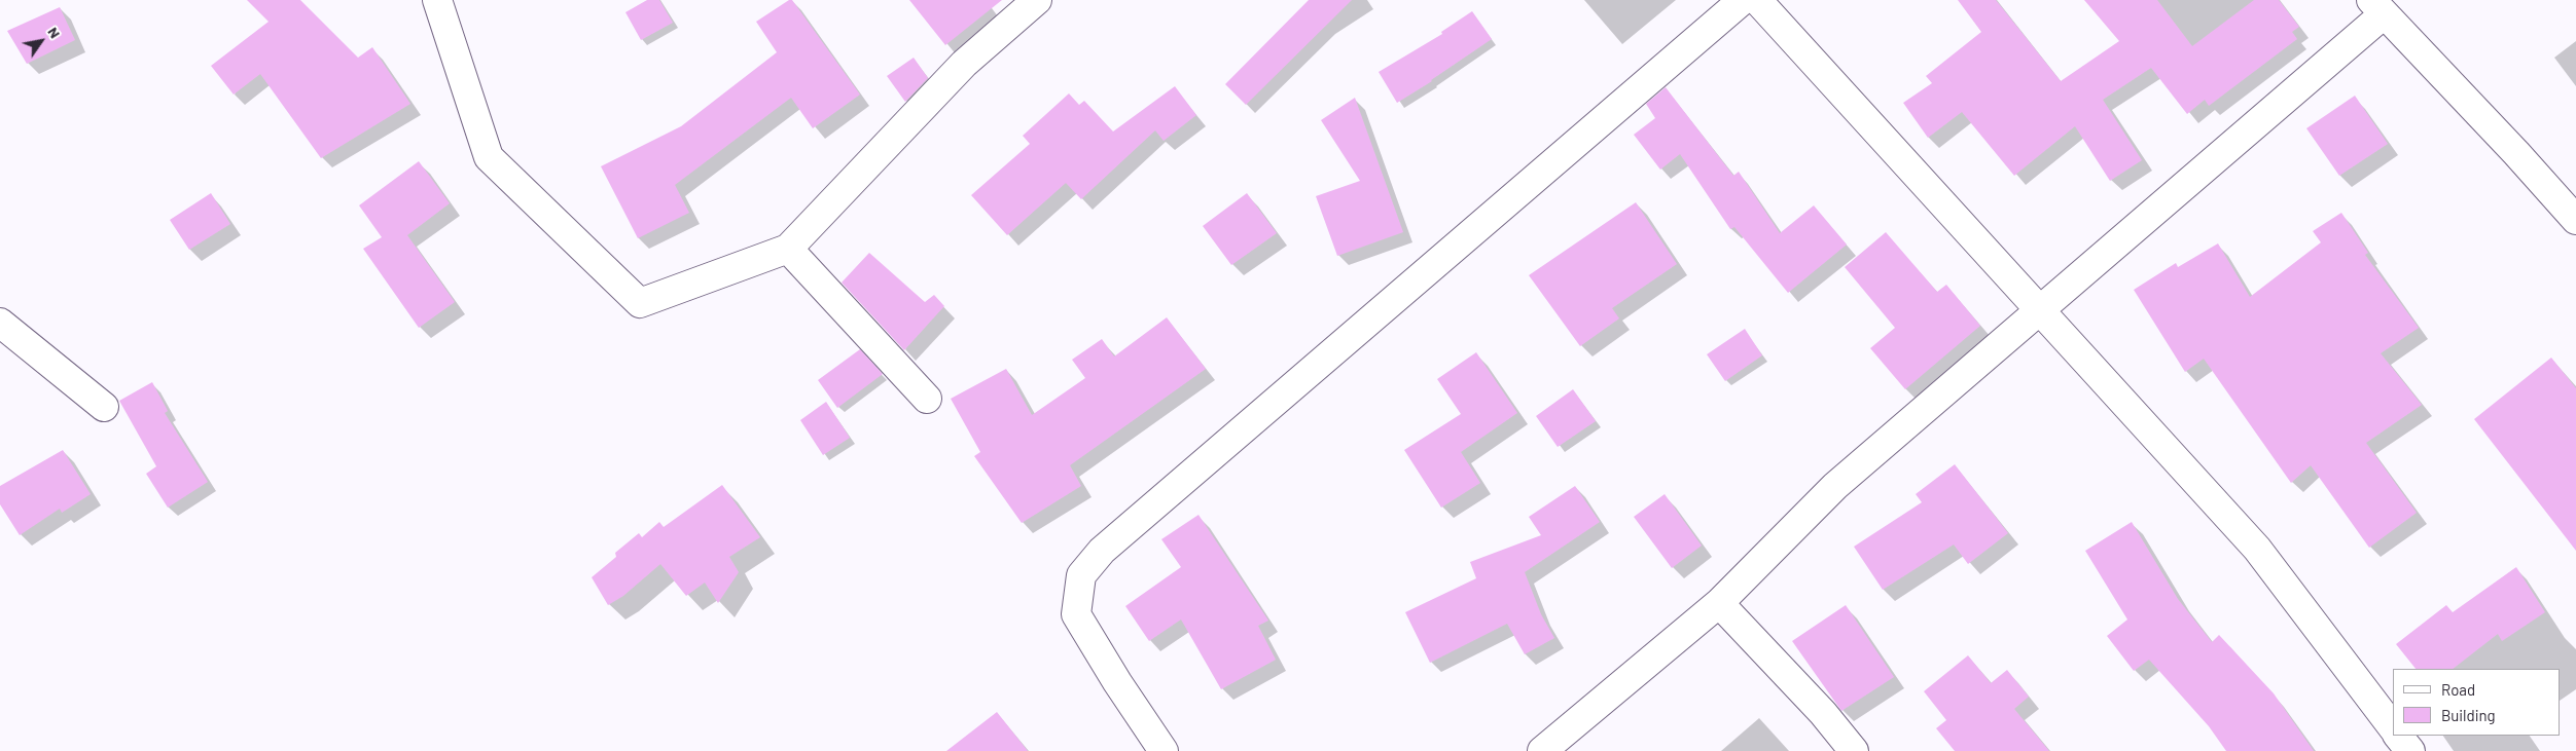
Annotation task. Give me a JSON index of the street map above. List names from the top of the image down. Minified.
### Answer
{"legend":["Road","Building"],"north":"top right"}
